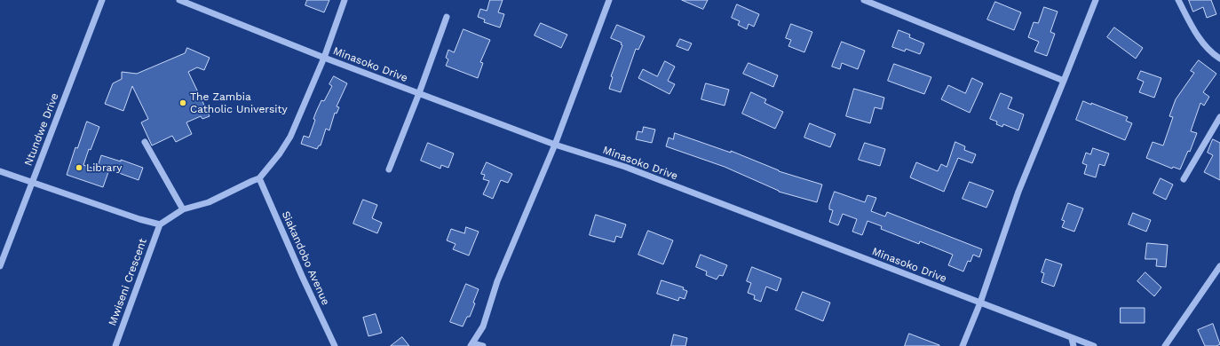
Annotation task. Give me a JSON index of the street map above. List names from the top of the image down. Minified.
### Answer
{"streets":{"street":["Minasoko Drive","Ntundwe Drive","Siakandobo Avenue","Mwiseni Crescent"]},"places":["The Zambia Catholic University","Library"]}
